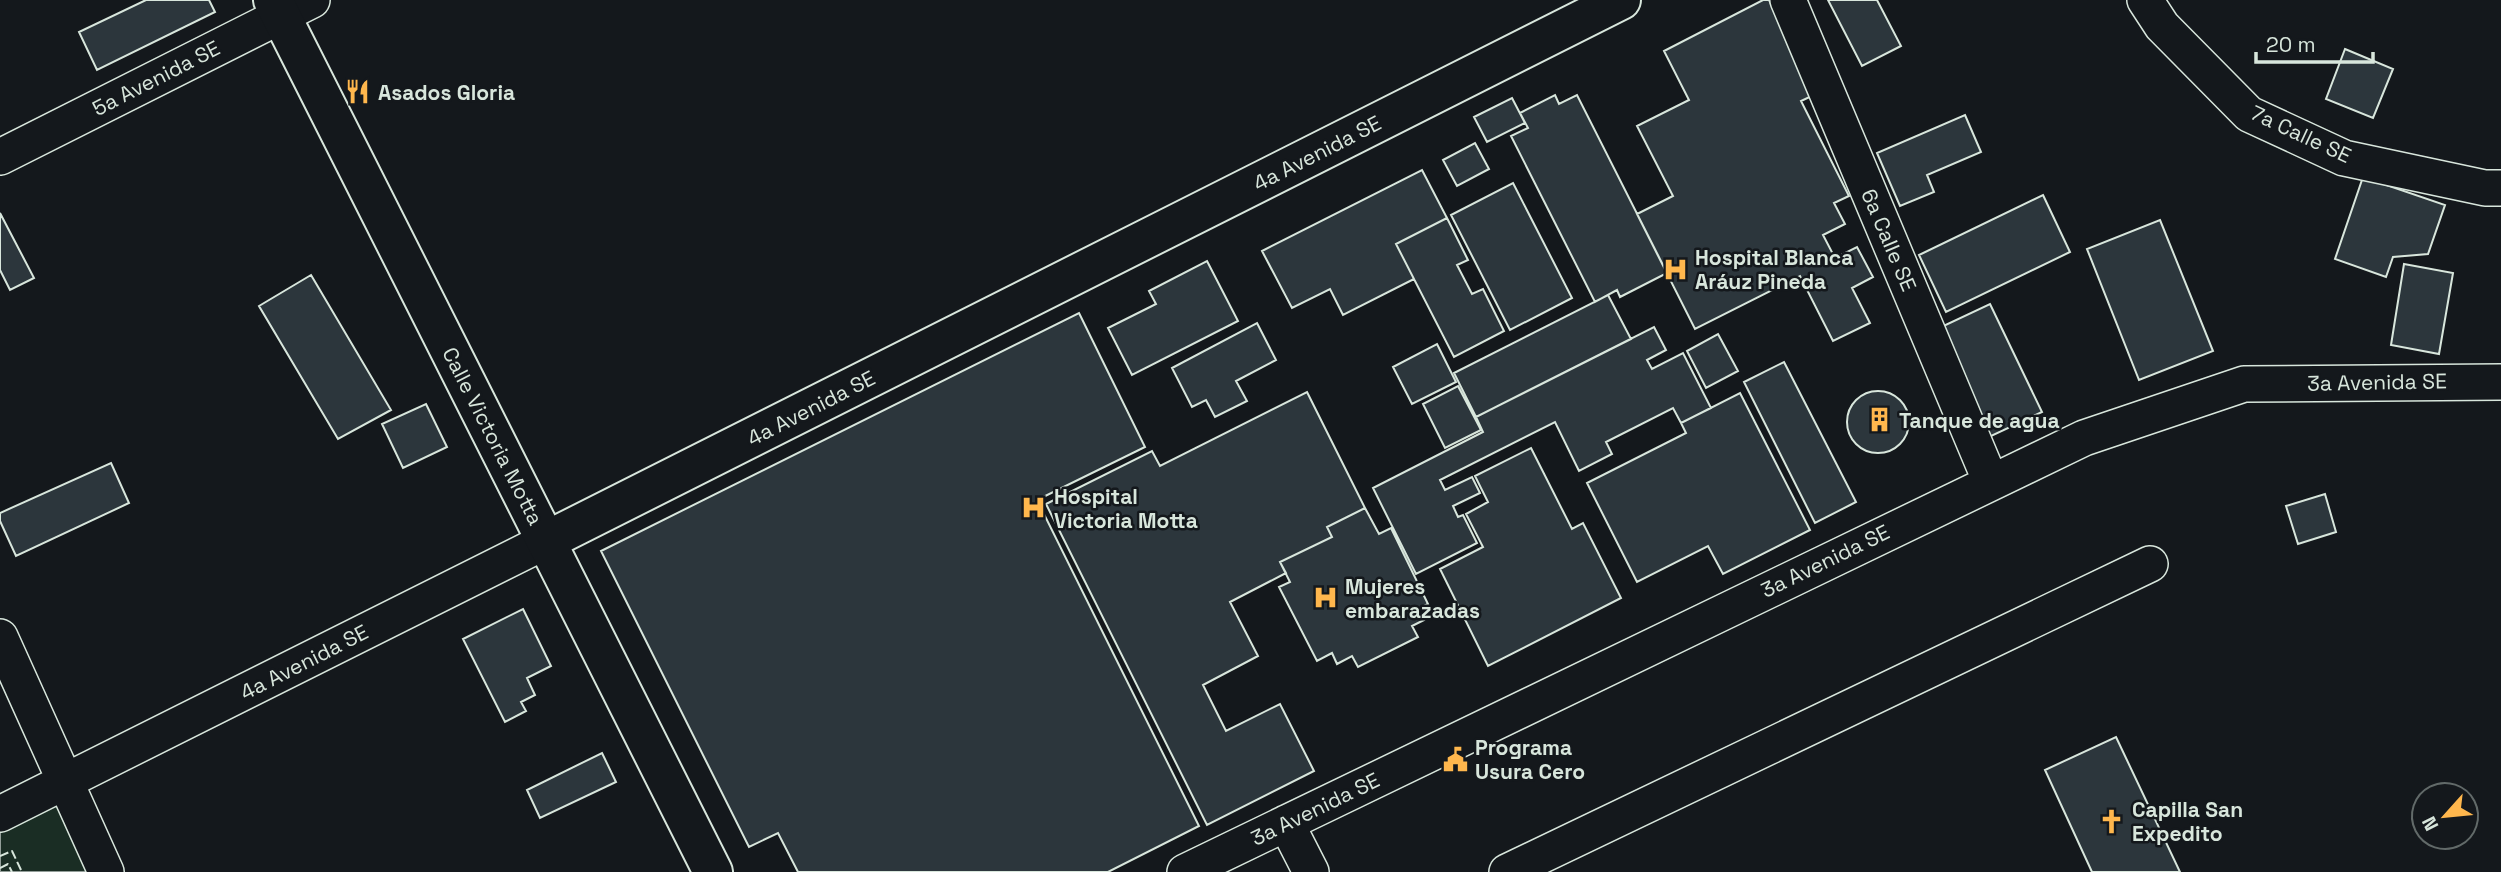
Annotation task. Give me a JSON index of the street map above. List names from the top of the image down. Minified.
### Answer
{"streets":{"street":["5a Avenida SE","7a Calle SE","4a Avenida SE","6a Calle SE","3a Avenida SE","Calle Victoria Motta"]},"crossings":[["5a Avenida SE","Calle Victoria Motta"],["4a Avenida SE","Calle Victoria Motta"],["6a Calle SE","3a Avenida SE"]],"places":{"restaurant":["Asados Gloria"],"hospital":["Hospital Blanca Aráuz Pineda","Hospital Victoria Motta","Mujeres embarazadas"],"building":["Tanque de agua"],"public building":["Programa Usura Cero"],"church":["Capilla San Expedito"]},"scale_bar":"20 m","north":"bottom left"}
